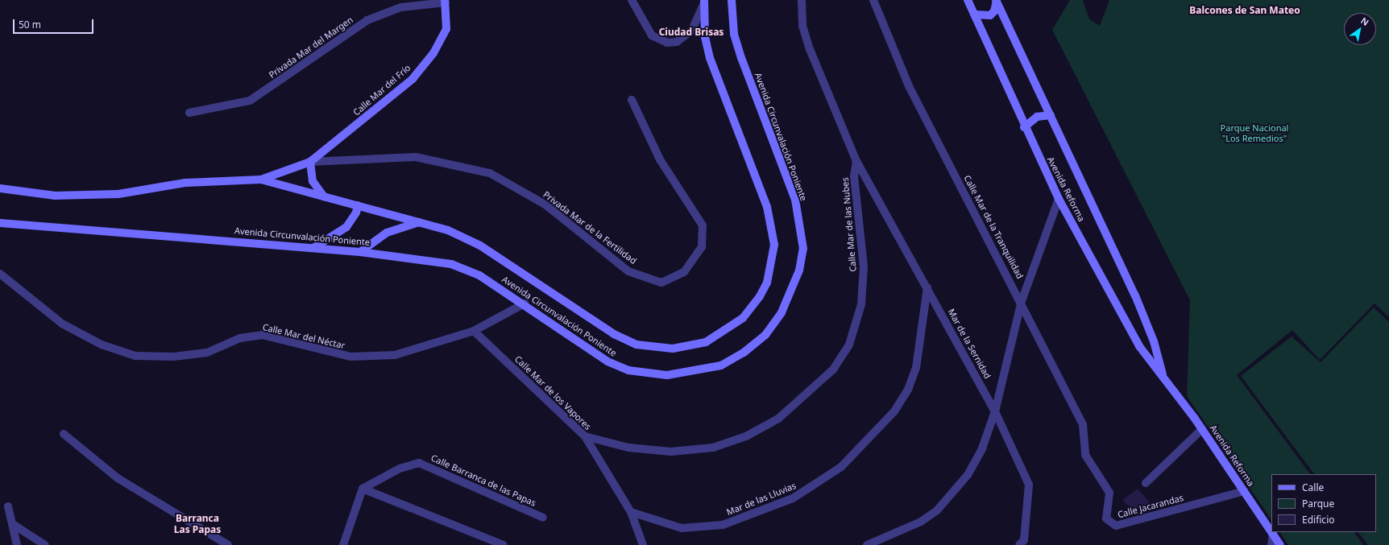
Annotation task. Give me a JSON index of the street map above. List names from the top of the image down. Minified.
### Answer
{"streets":{"main road":["Calle Mar del Frío","Avenida Circunvalación Poniente","Avenida Reforma"],"street":["Privada Mar del Margen","Calle Mar de las Nubes","Calle Mar de la Tranquilidad","Privada Mar de la Fertilidad","Calle Mar del Néctar","Mar de la Sernidad","Calle Mar de los Vapores","Calle Barranca de las Papas","Mar de las Lluvias","Calle Jacarandas"]},"crossings":[["Privada Mar del Margen","Calle Mar del Frío"],["Calle Mar del Frío","Avenida Circunvalación Poniente"],["Calle Mar del Frío","Privada Mar de la Fertilidad"],["Avenida Circunvalación Poniente","Calle Mar del Néctar"],["Avenida Reforma","Calle Jacarandas"],["Calle Mar de las Nubes","Mar de la Sernidad"],["Calle Mar de las Nubes","Calle Mar de los Vapores"],["Calle Mar de la Tranquilidad","Calle Jacarandas"],["Calle Mar del Néctar","Calle Mar de los Vapores"],["Mar de la Sernidad","Mar de las Lluvias"],["Calle Mar de los Vapores","Mar de las Lluvias"]],"districts":["Balcones de San Mateo","Ciudad Brisas","Barranca Las Papas"],"parks":["Parque Nacional \"Los Remedios\""],"legend":["Calle","Parque","Edificio"],"scale_bar":"50 m","north":"top right"}
